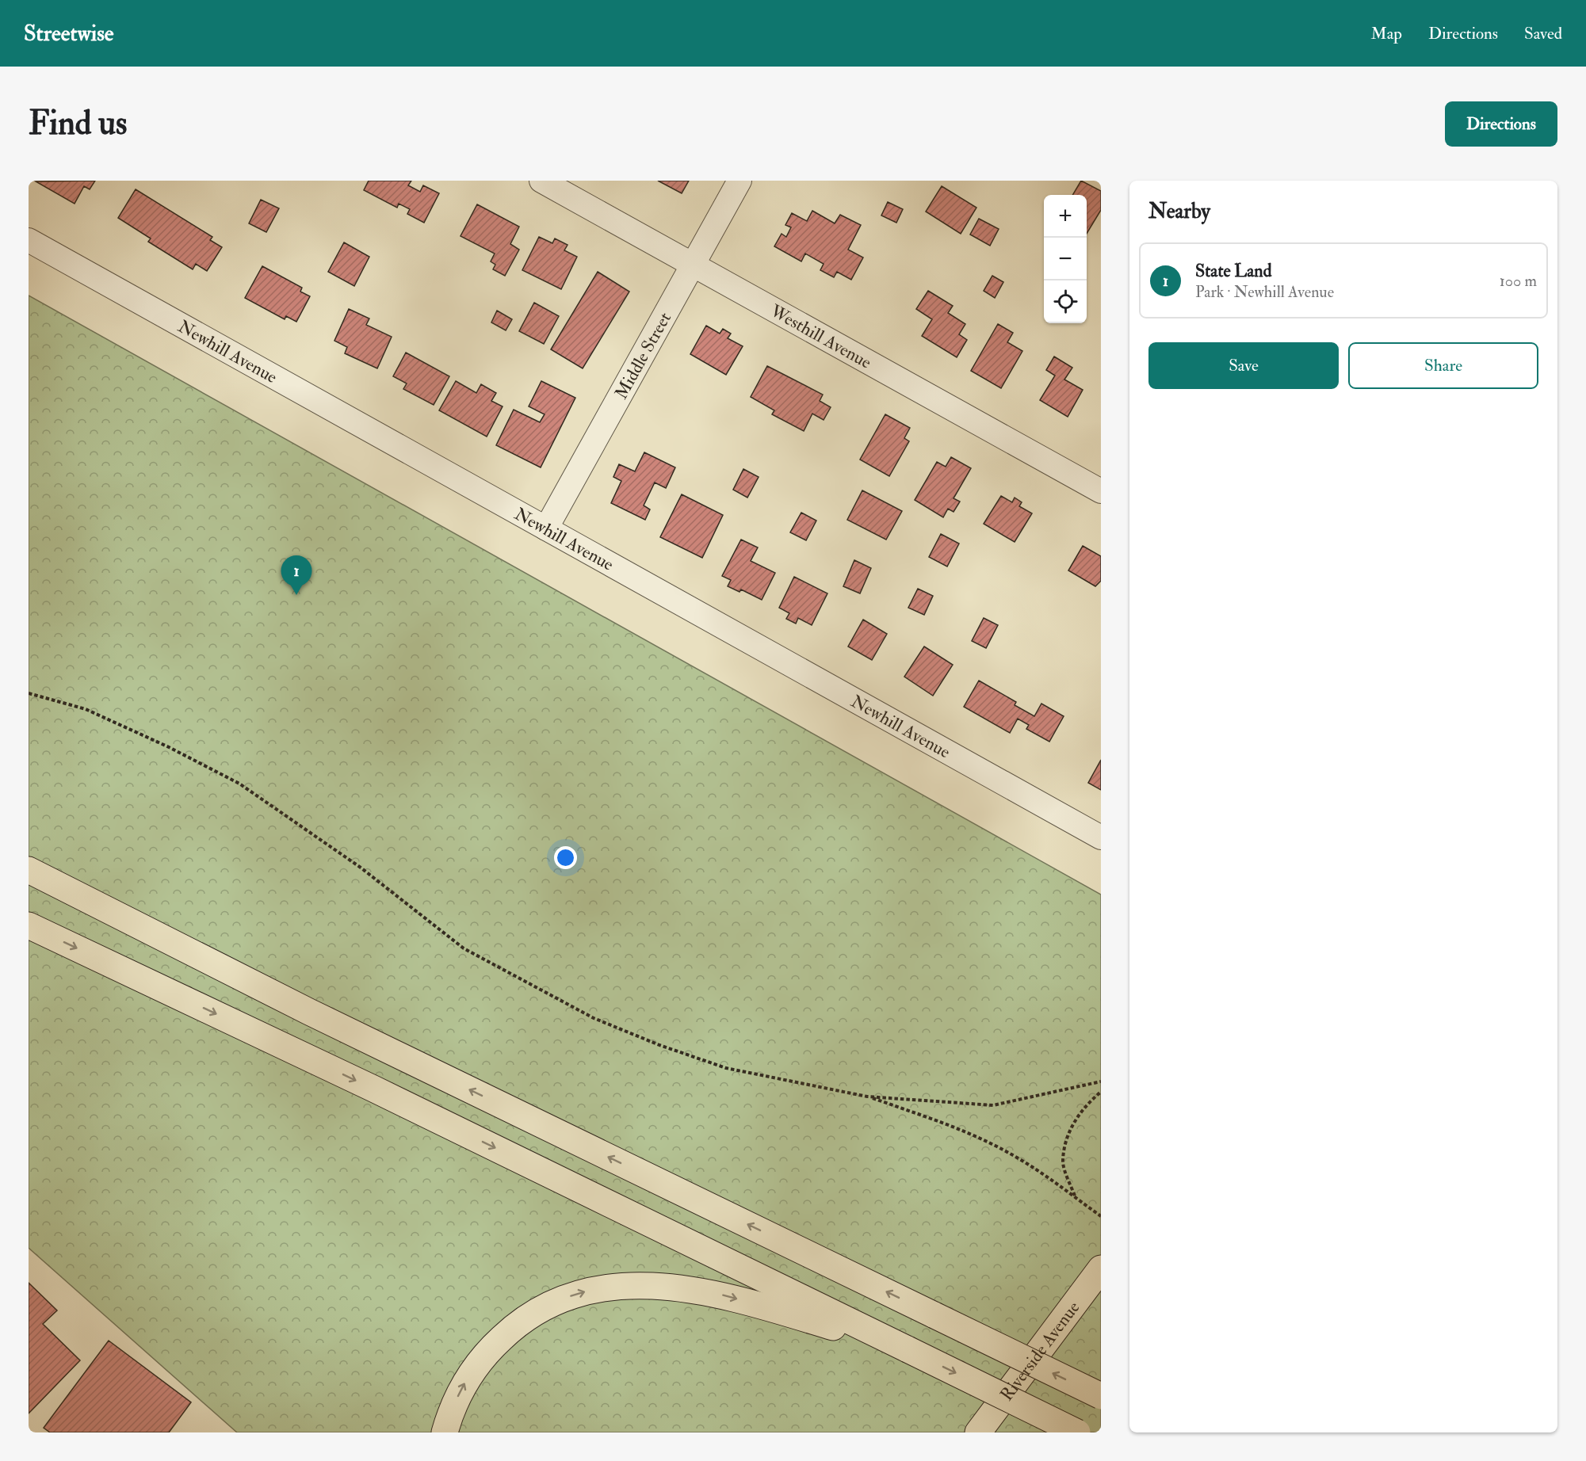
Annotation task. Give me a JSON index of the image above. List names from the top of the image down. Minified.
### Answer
{"streets":{"main road":["Riverside Avenue"],"street":["Westhill Avenue","Newhill Avenue","Middle Street"]},"crossings":[["Westhill Avenue","Middle Street"],["Newhill Avenue","Middle Street"]],"page":{"header":"Streetwise","nav":["Map","Directions","Saved"],"buttons":["Directions",["Save","Share"]],"title":"Find us","heading":"Nearby","map_buttons":["+","−"],"list":[{"mark":"1","name":"State Land","note":"Park · Newhill Avenue","value":"100 m"}],"pins":"1"}}
